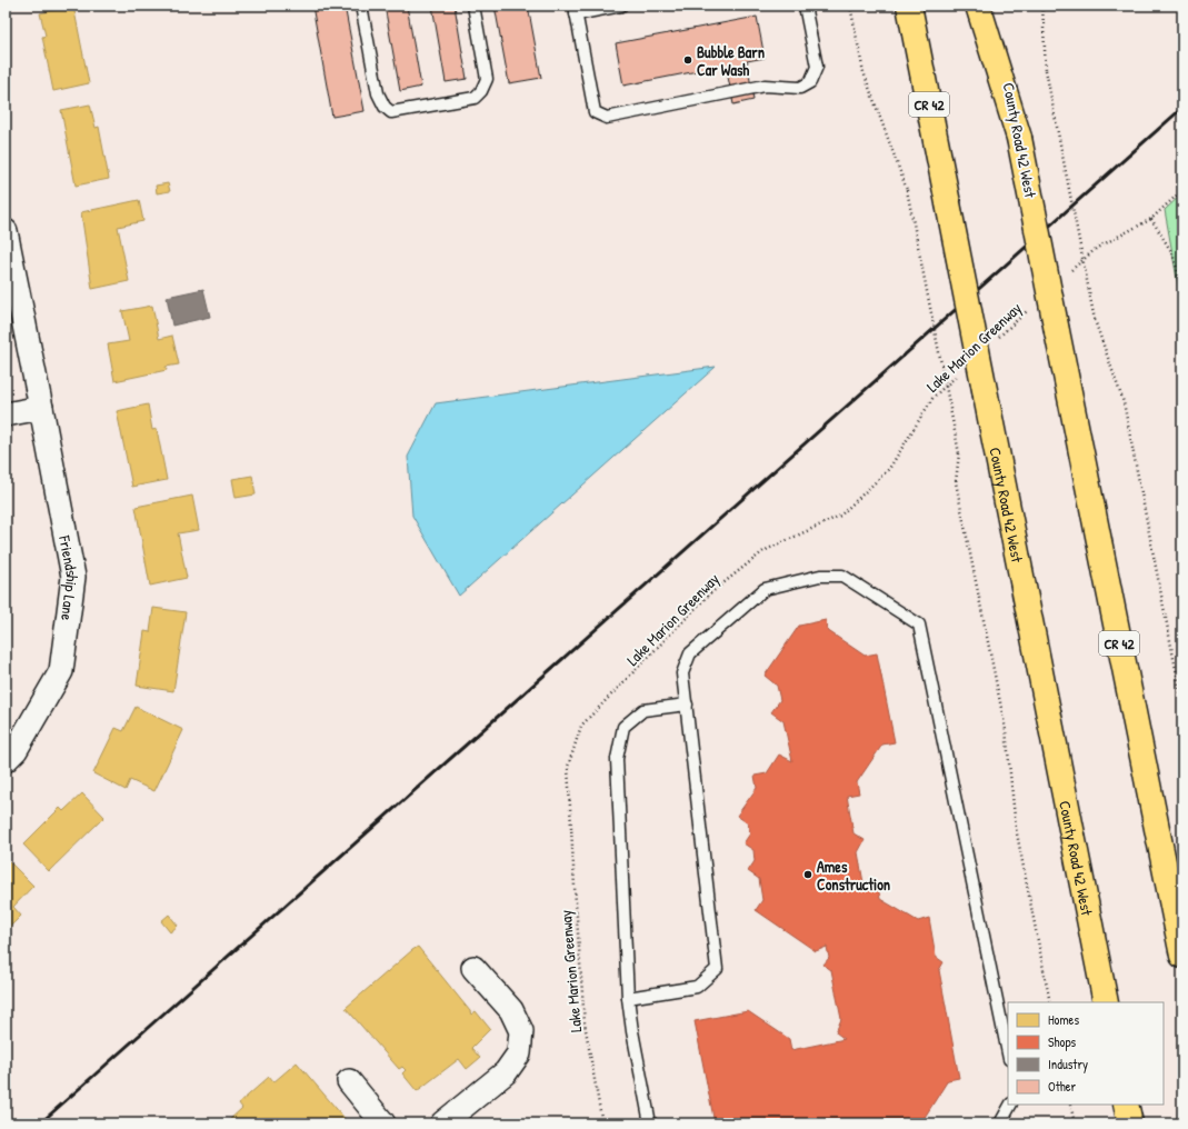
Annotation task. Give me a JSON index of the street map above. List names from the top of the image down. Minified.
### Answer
{"streets":{"highway":["CR 42","County Road 42 West"],"street":["Friendship Lane"],"path":["Lake Marion Greenway"]},"places":["Bubble Barn Car Wash","Ames Construction"],"legend":["Homes","Shops","Industry","Other"]}
